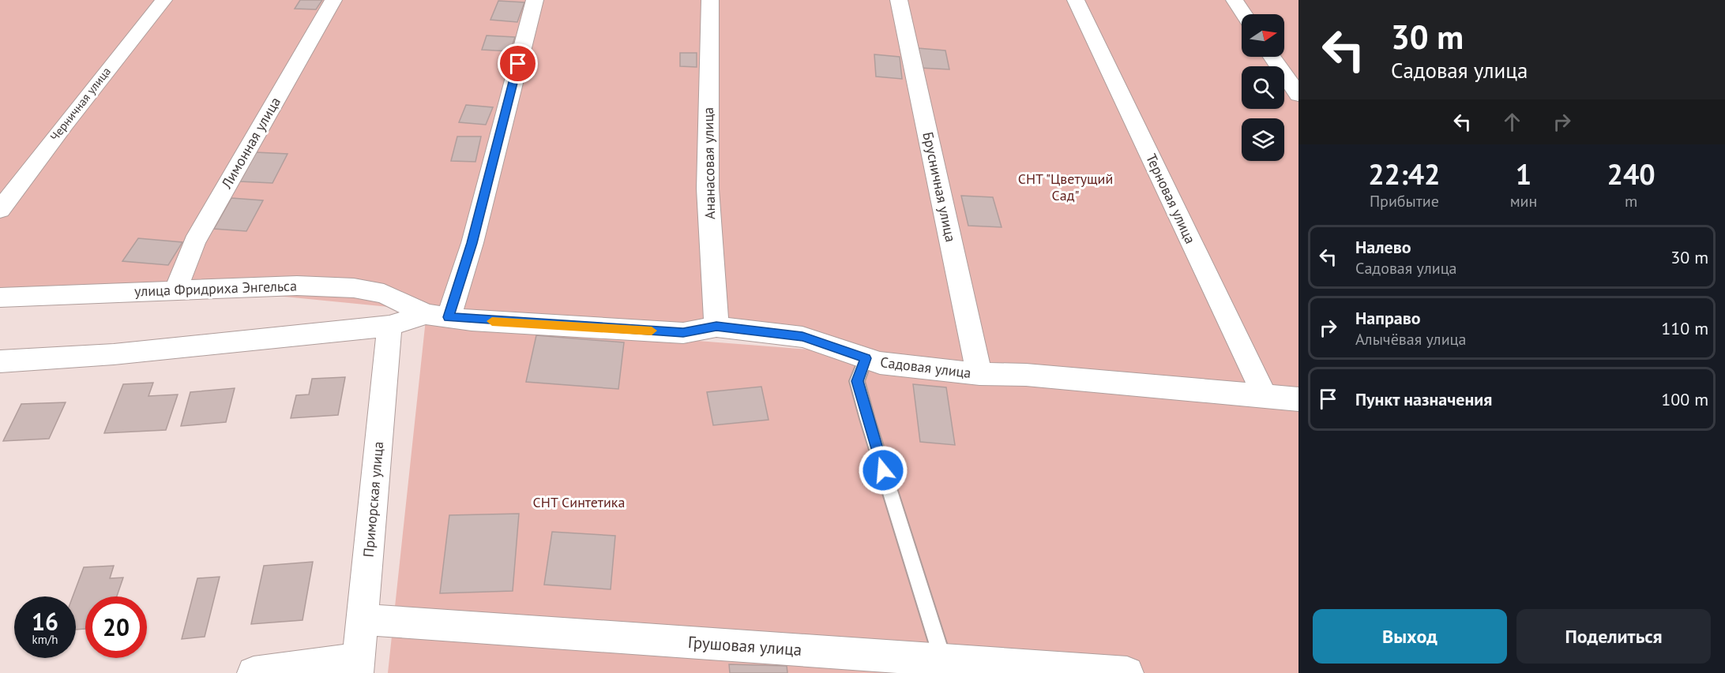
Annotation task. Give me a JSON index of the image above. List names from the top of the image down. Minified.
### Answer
{"streets":{"street":["Черничная улица","Лимонная улица","Ананасовая улица","Брусничная улица","Терновая улица","улица Фридриха Энгельса","Садовая улица","Приморская улица","Грушовая улица"]},"crossings":[["Лимонная улица","улица Фридриха Энгельса"],["Ананасовая улица","Садовая улица"],["Брусничная улица","Садовая улица"],["Терновая улица","Садовая улица"],["улица Фридриха Энгельса","Садовая улица"],["Приморская улица","Грушовая улица"]],"parks":["СНТ \"Цветущий Сад\"","СНТ Синтетика"],"north":"right","page":{"turn":["30 m","Садовая улица"],"eta":["22:42","Прибытие","1","мин","240","m"],"list":[{"name":"Налево","note":"Садовая улица","value":"30 m"},{"name":"Направо","note":"Алычёвая улица","value":"110 m"},{"name":"Пункт назначения","value":"100 m"}],"speed":"16 km/h","limit":"20","buttons":["Выход","Поделиться"]}}
